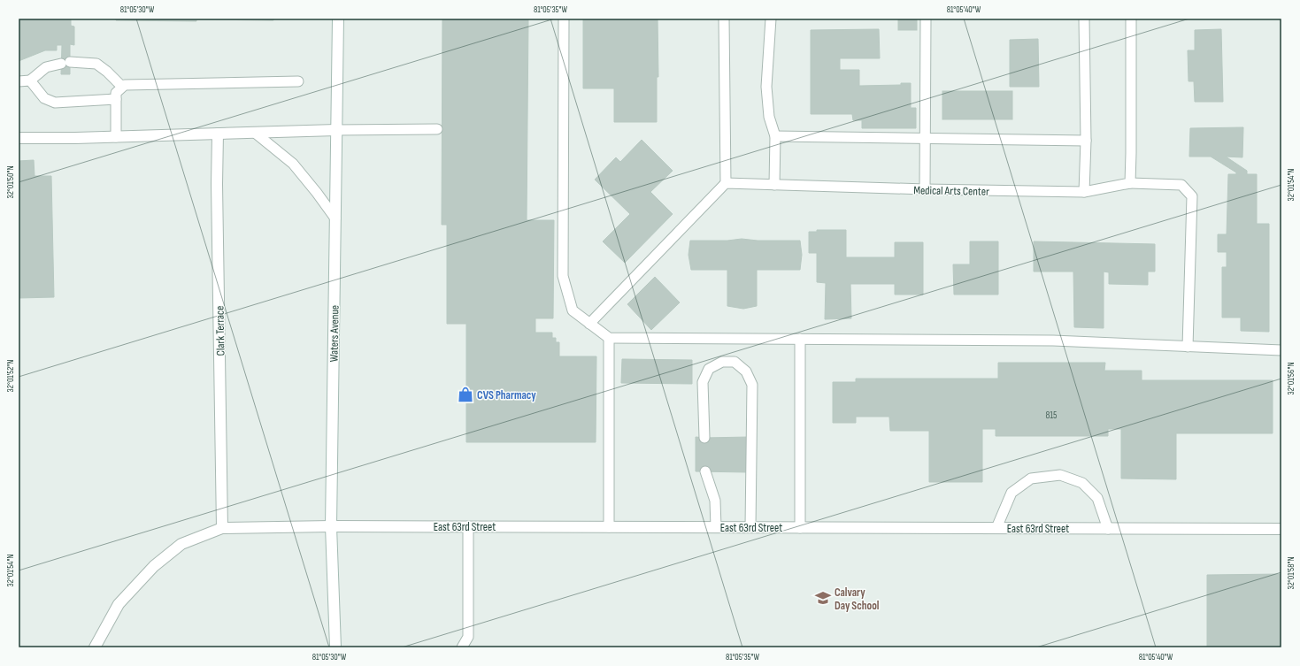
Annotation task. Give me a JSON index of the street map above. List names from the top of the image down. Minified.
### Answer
{"streets":{"street":["Clark Terrace","Waters Avenue","East 63rd Street"],"lane":["Medical Arts Center"]},"crossings":[["Clark Terrace","East 63rd Street"],["Waters Avenue","East 63rd Street"]],"places":{"shop":["CVS Pharmacy"],"school or university":["Calvary Day School"]},"house_numbers":["815"],"coordinates":["81°05'30\"W","81°05'35\"W","81°05'40\"W","32°01'50\"N","32°01'54\"N","32°01'52\"N","32°01'56\"N","32°01'58\"N"]}
